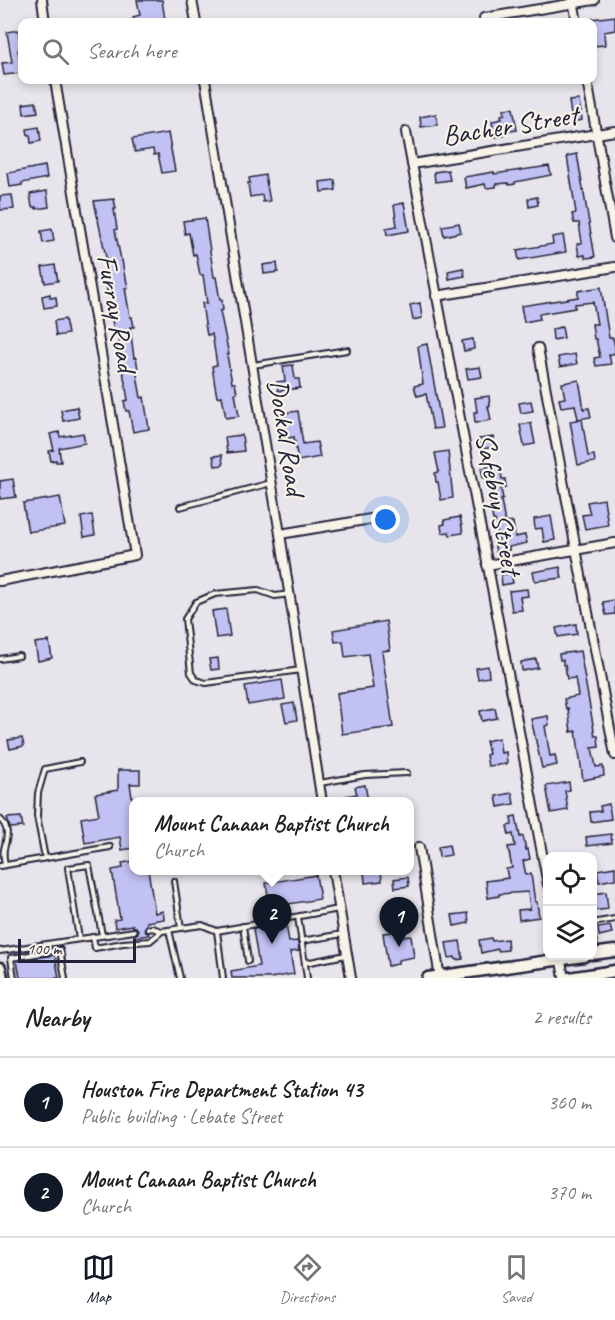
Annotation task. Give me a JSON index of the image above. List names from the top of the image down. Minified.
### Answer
{"streets":{"street":["Bacher Street","Furray Road","Dockal Road","Safebuy Street"]},"crossings":[["Bacher Street","Safebuy Street"]],"scale_bar":"100 m","page":{"search":"Search here","popup":["Mount Canaan Baptist Church","Church"],"pins":["2","1"],"scale":"100 m","heading":["Nearby","2 results"],"list":[{"mark":"1","name":"Houston Fire Department Station 43","note":"Public building · Lebate Street","value":"360 m"},{"mark":"2","name":"Mount Canaan Baptist Church","note":"Church","value":"370 m"}],"nav":["Map","Directions","Saved"]}}
